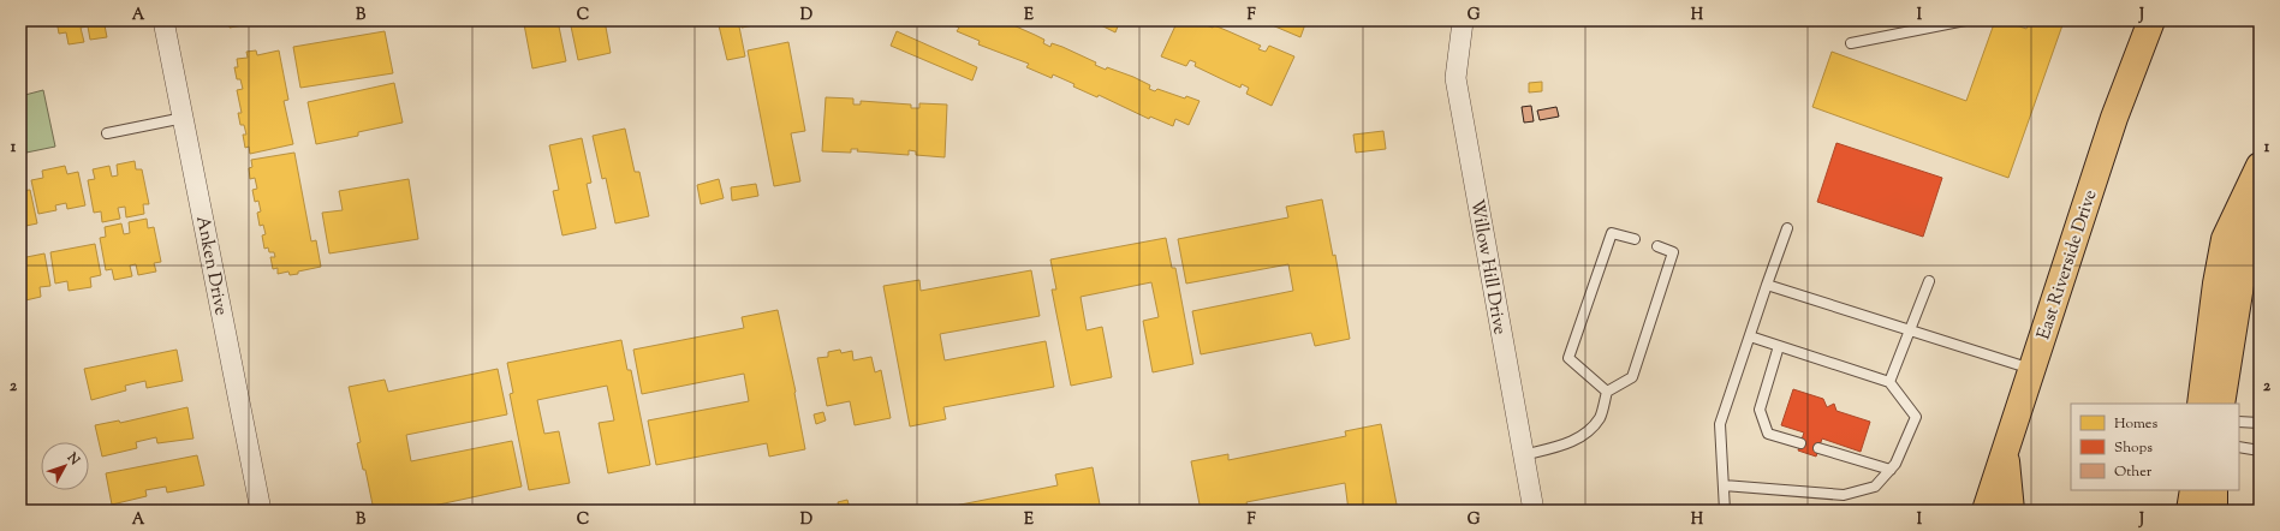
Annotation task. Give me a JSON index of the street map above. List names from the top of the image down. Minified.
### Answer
{"streets":{"main road":["East Riverside Drive"],"street":["Anken Drive","Willow Hill Drive"]},"legend":["Homes","Shops","Other"],"north":"top right","grid":{"columns":["A","B","C","D","E","F","G","H","I","J"],"rows":["1","2"]}}
